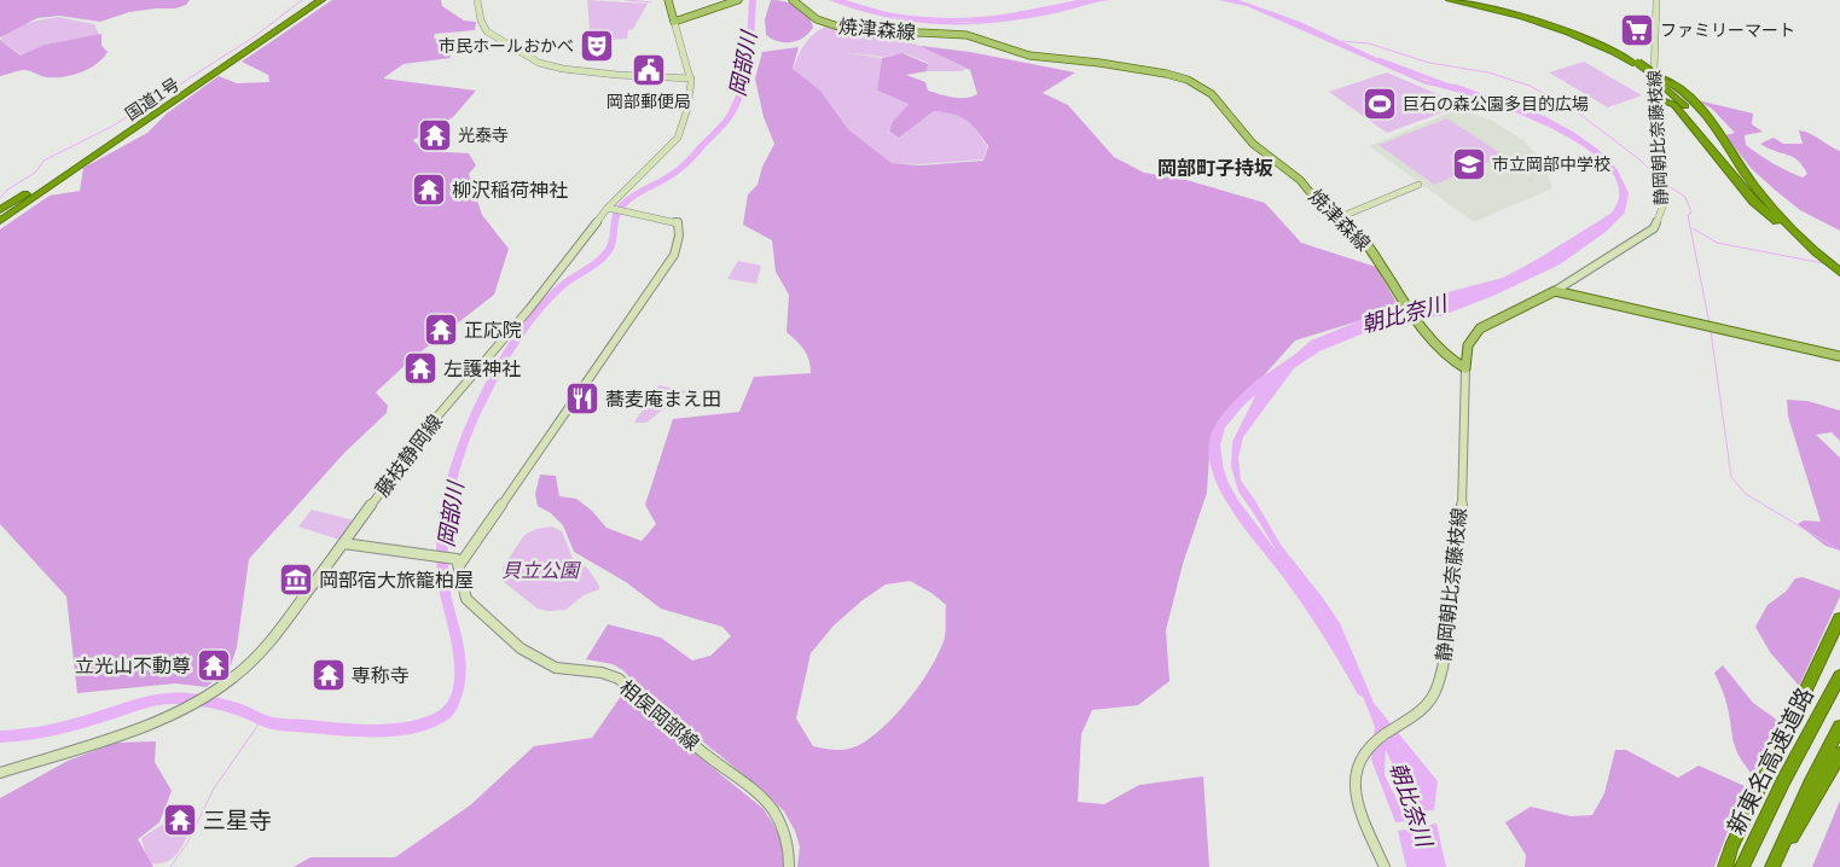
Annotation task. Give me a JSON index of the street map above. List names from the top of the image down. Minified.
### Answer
{"streets":{"highway":["国道1号","新東名高速道路"],"main road":["焼津森線","静岡朝比奈藤枝線","藤枝静岡線","相俣岡部線"]},"crossings":[["焼津森線","静岡朝比奈藤枝線"]],"districts":["岡部町子持坂"],"water":["岡部川","朝比奈川"],"parks":["貝立公園"],"places":{"supermarket":["ファミリーマート"],"theatre":["市民ホールおかべ"],"public building":["岡部郵便局"],"sports":["巨石の森公園多目的広場"],"temple":["光泰寺","柳沢稲荷神社","正応院","左護神社","立光山不動尊","専称寺","三星寺"],"school or university":["市立岡部中学校"],"restaurant":["蕎麦庵まえ田"],"museum":["岡部宿大旅籠柏屋"]}}
